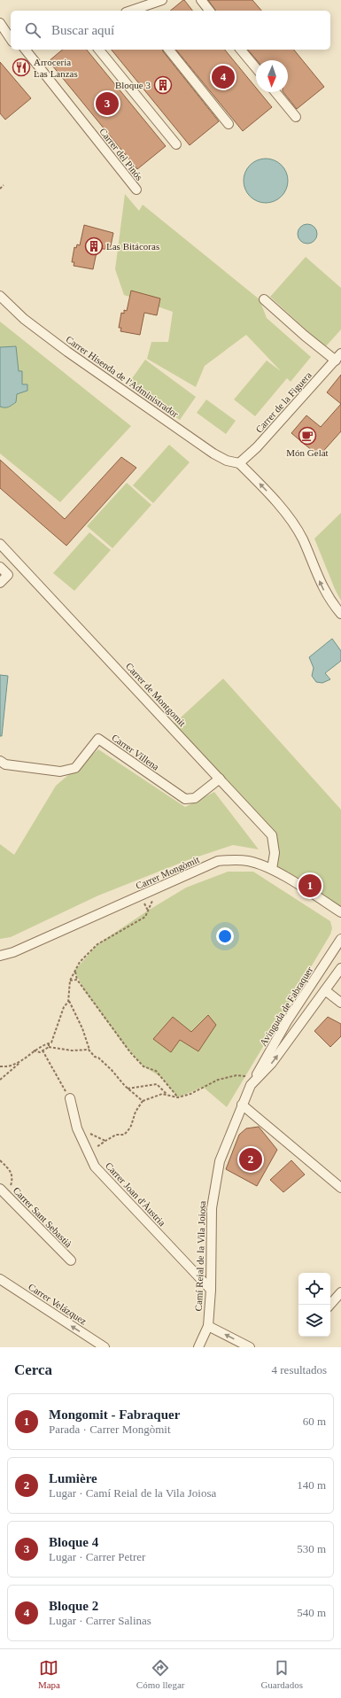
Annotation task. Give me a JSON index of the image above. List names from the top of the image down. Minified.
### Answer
{"streets":{"street":["Carrer del Pinós","Carrer Hisenda de l'Administrador","Carrer de la Figuera","Carrer de Montgomit","Carrer Villena","Carrer Mongòmit","Avinguda de Fabraquer","Carrer Joan d'Àustria","Carrer Sant Sebastià","Camí Reial de la Vila Joiosa","Carrer Velázquez"]},"crossings":[["Carrer Hisenda de l'Administrador","Carrer de la Figuera"],["Carrer de Montgomit","Carrer Villena"],["Carrer de Montgomit","Carrer Mongòmit"],["Avinguda de Fabraquer","Camí Reial de la Vila Joiosa"],["Carrer Joan d'Àustria","Camí Reial de la Vila Joiosa"]],"one_way":["Carrer Velázquez"],"places":{"restaurant":["Arroceria Las Lanzas"],"building":["Bloque 3","Las Bitácoras"],"cafe":["Món Gelat"]},"north":"bottom","page":{"search":"Buscar aquí","pins":["4","3","1","2"],"heading":["Cerca","4 resultados"],"list":[{"mark":"1","name":"Mongomit - Fabraquer","note":"Parada · Carrer Mongòmit","value":"60 m"},{"mark":"2","name":"Lumière","note":"Lugar · Camí Reial de la Vila Joiosa","value":"140 m"},{"mark":"3","name":"Bloque 4","note":"Lugar · Carrer Petrer","value":"530 m"},{"mark":"4","name":"Bloque 2","note":"Lugar · Carrer Salinas","value":"540 m"}],"nav":["Mapa","Cómo llegar","Guardados"]}}
